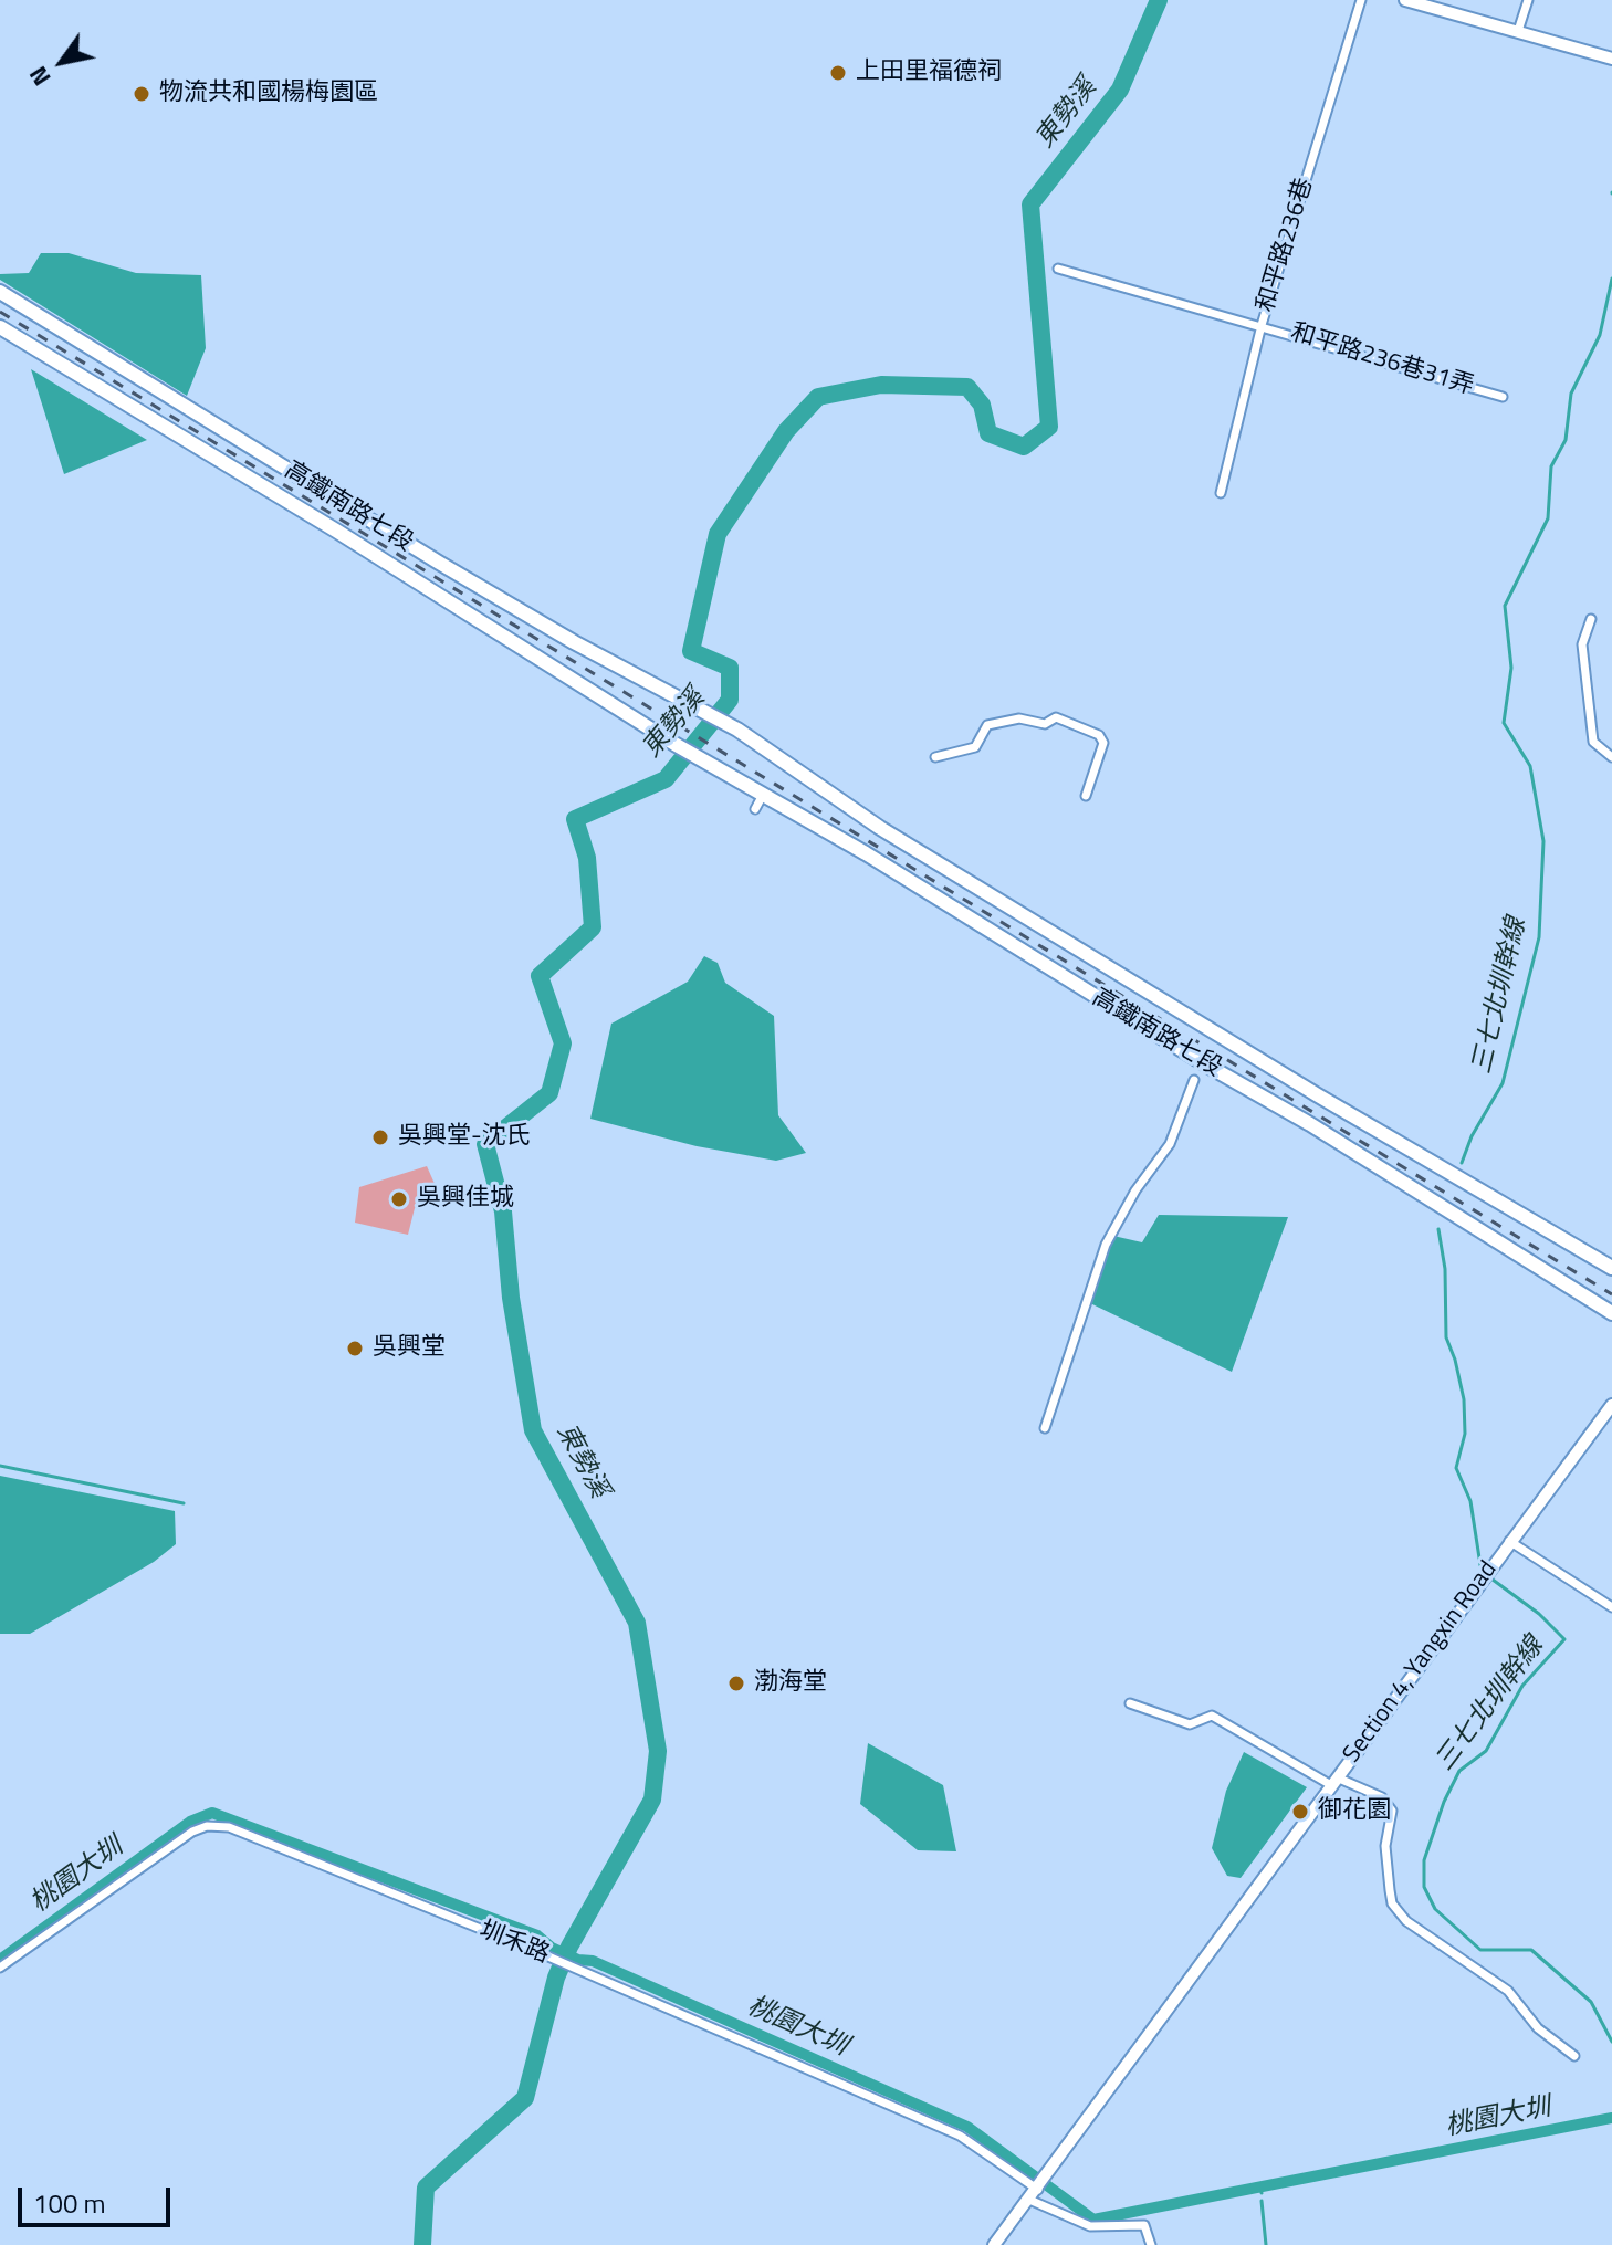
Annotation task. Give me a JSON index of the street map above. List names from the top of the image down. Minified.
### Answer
{"streets":{"main road":["高鐵南路七段","Section 4, Yangxin Road"],"street":["和平路236巷","和平路236巷31弄","圳禾路"]},"crossings":[["和平路236巷","和平路236巷31弄"],["Section 4, Yangxin Road","圳禾路"]],"water":["東勢溪","三七北圳幹線","桃園大圳"],"places":["上田里福德祠","物流共和國楊梅園區","吳興堂-沈氏","吳興佳城","吳興堂","渤海堂","御花園"],"scale_bar":"100 m","north":"bottom left"}
